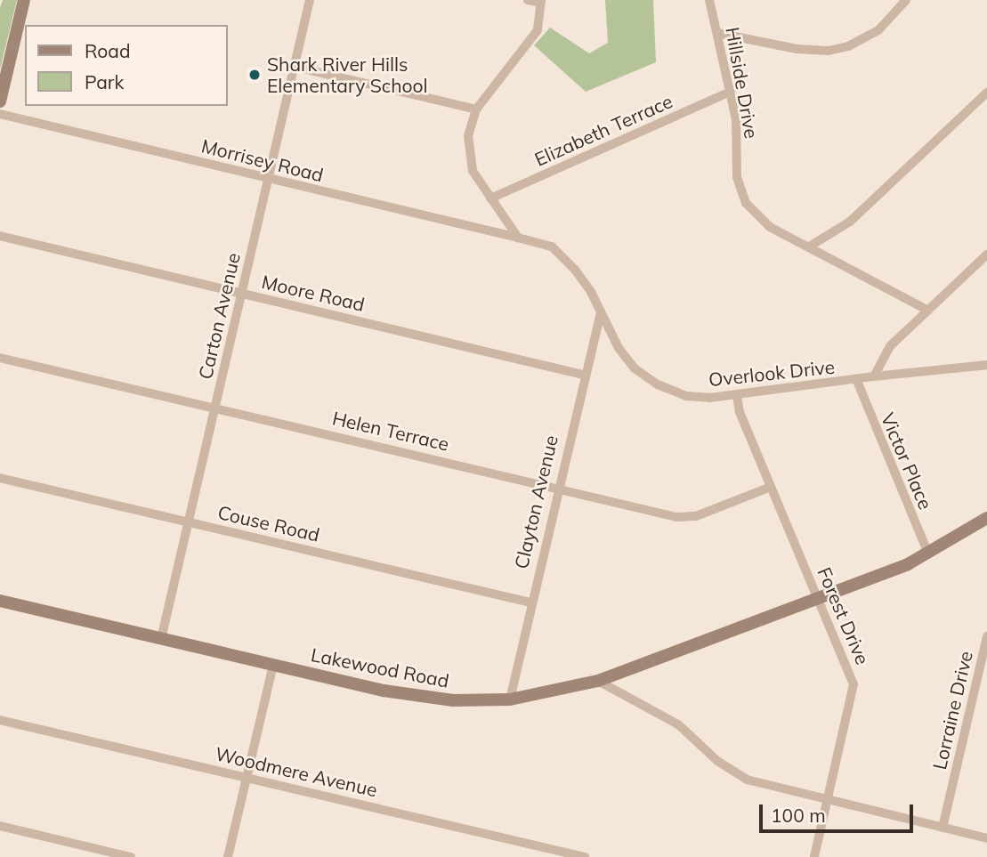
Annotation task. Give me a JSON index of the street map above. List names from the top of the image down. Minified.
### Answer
{"streets":{"street":["Hillside Drive","Elizabeth Terrace","Morrisey Road","Moore Road","Carton Avenue","Overlook Drive","Helen Terrace","Victor Place","Clayton Avenue","Couse Road","Forest Drive","Lakewood Road","Lorraine Drive","Woodmere Avenue"]},"crossings":[["Hillside Drive","Elizabeth Terrace"],["Morrisey Road","Carton Avenue"],["Morrisey Road","Overlook Drive"],["Moore Road","Carton Avenue"],["Moore Road","Clayton Avenue"],["Carton Avenue","Helen Terrace"],["Carton Avenue","Couse Road"],["Carton Avenue","Lakewood Road"],["Overlook Drive","Victor Place"],["Overlook Drive","Clayton Avenue"],["Overlook Drive","Forest Drive"],["Helen Terrace","Clayton Avenue"],["Helen Terrace","Forest Drive"],["Victor Place","Lakewood Road"],["Clayton Avenue","Couse Road"],["Clayton Avenue","Lakewood Road"],["Forest Drive","Lakewood Road"]],"places":["Shark River Hills Elementary School"],"legend":["Road","Park"],"scale_bar":"100 m"}
